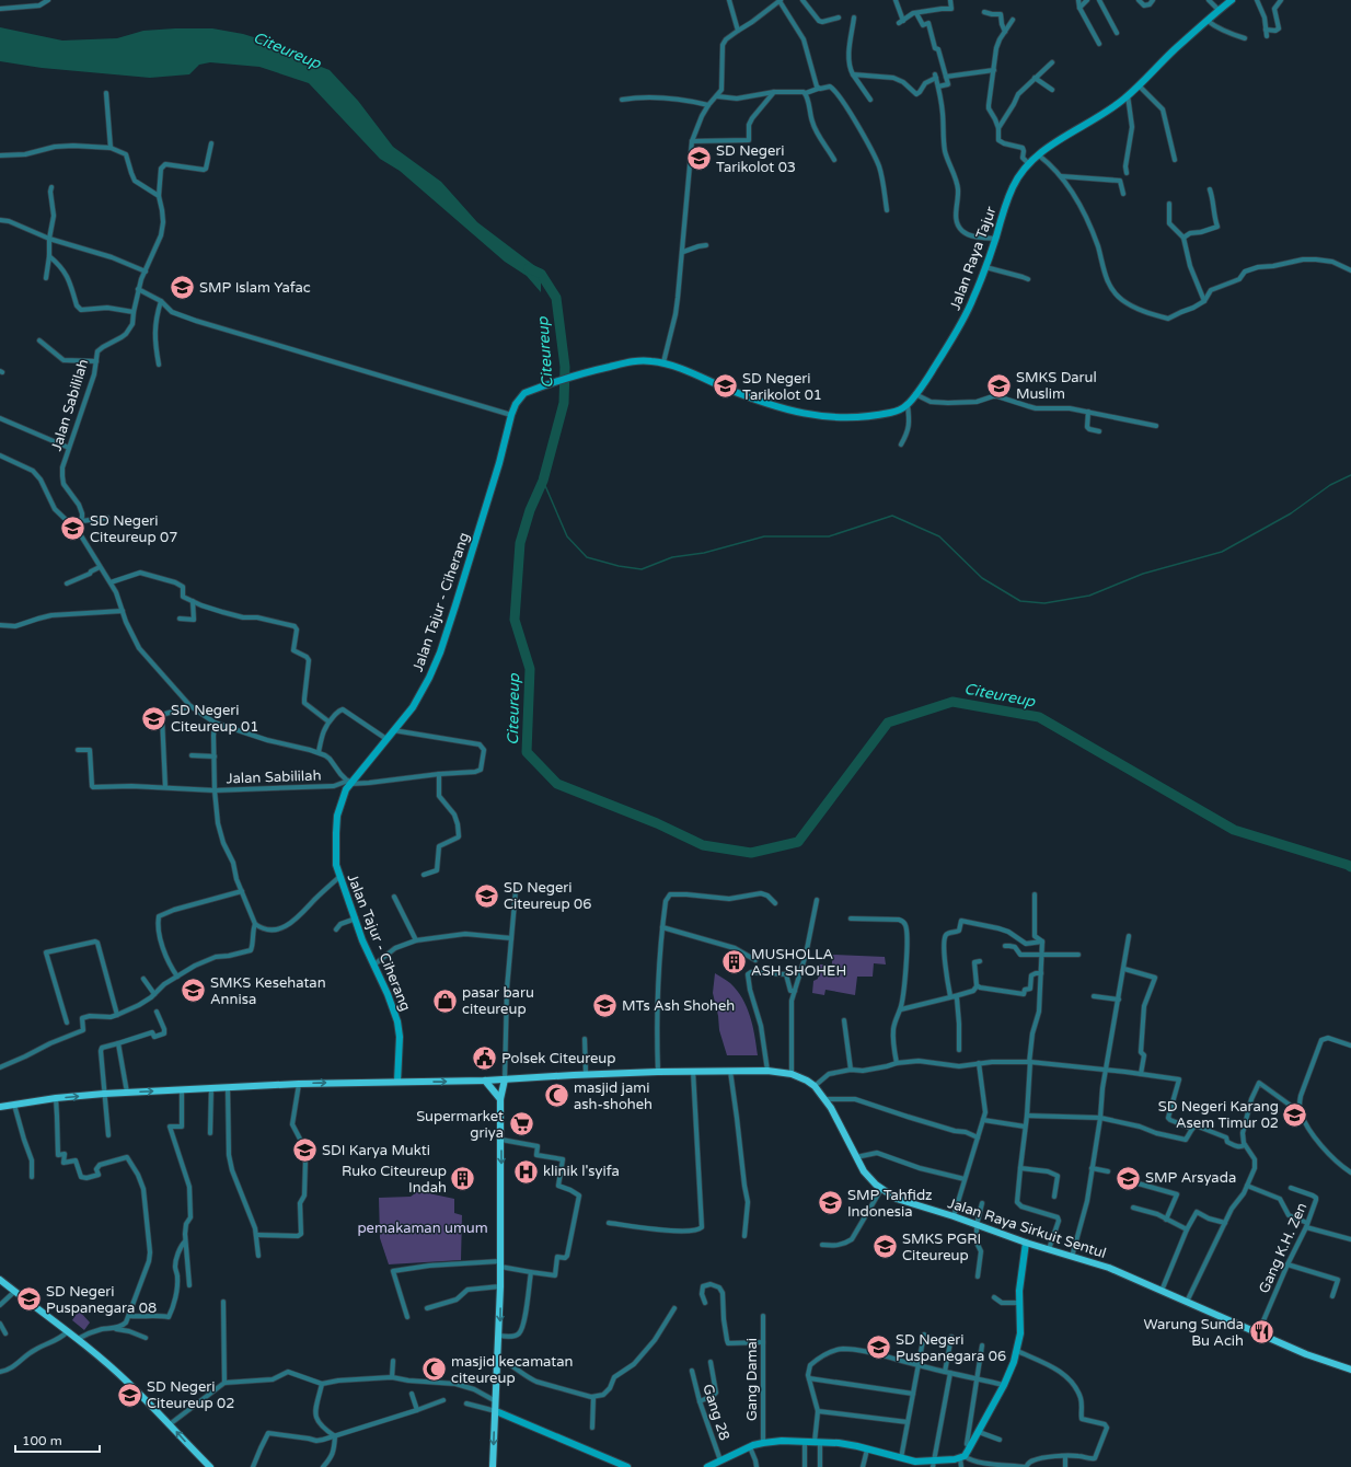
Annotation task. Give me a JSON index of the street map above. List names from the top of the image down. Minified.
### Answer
{"streets":{"main road":["Jalan Raya Tajur","Jalan Tajur - Ciherang","Jalan Raya Sirkuit Sentul"],"street":["Jalan Sabililah","Gang K.H. Zen","Gang Damai","Gang 28"]},"crossings":[["Jalan Sabililah","Jalan Tajur - Ciherang"],["Jalan Tajur - Ciherang","Jalan Raya Sirkuit Sentul"],["Jalan Raya Sirkuit Sentul","Gang K.H. Zen"]],"water":["Citeureup"],"parks":["pemakaman umum"],"places":{"school or university":["SD Negeri Tarikolot 03","SMP Islam Yafac","SMKS Darul Muslim","SD Negeri Tarikolot 01","SD Negeri Citeureup 07","SD Negeri Citeureup 01","SD Negeri Citeureup 06","SMKS Kesehatan Annisa","MTs Ash Shoheh","SD Negeri Karang Asem Timur 02","SDI Karya Mukti","SMP Arsyada","SMP Tahfidz Indonesia","SMKS PGRI Citeureup","SD Negeri Puspanegara 08","SD Negeri Puspanegara 06","SD Negeri Citeureup 02"],"building":["MUSHOLLA ASH SHOHEH","Ruko Citeureup Indah"],"shop":["pasar baru citeureup"],"public building":["Polsek Citeureup"],"mosque":["masjid jami ash-shoheh","masjid kecamatan citeureup"],"supermarket":["Supermarket griya"],"hospital":["klinik l'syifa"],"restaurant":["Warung Sunda Bu Acih"]},"scale_bar":"100 m"}
